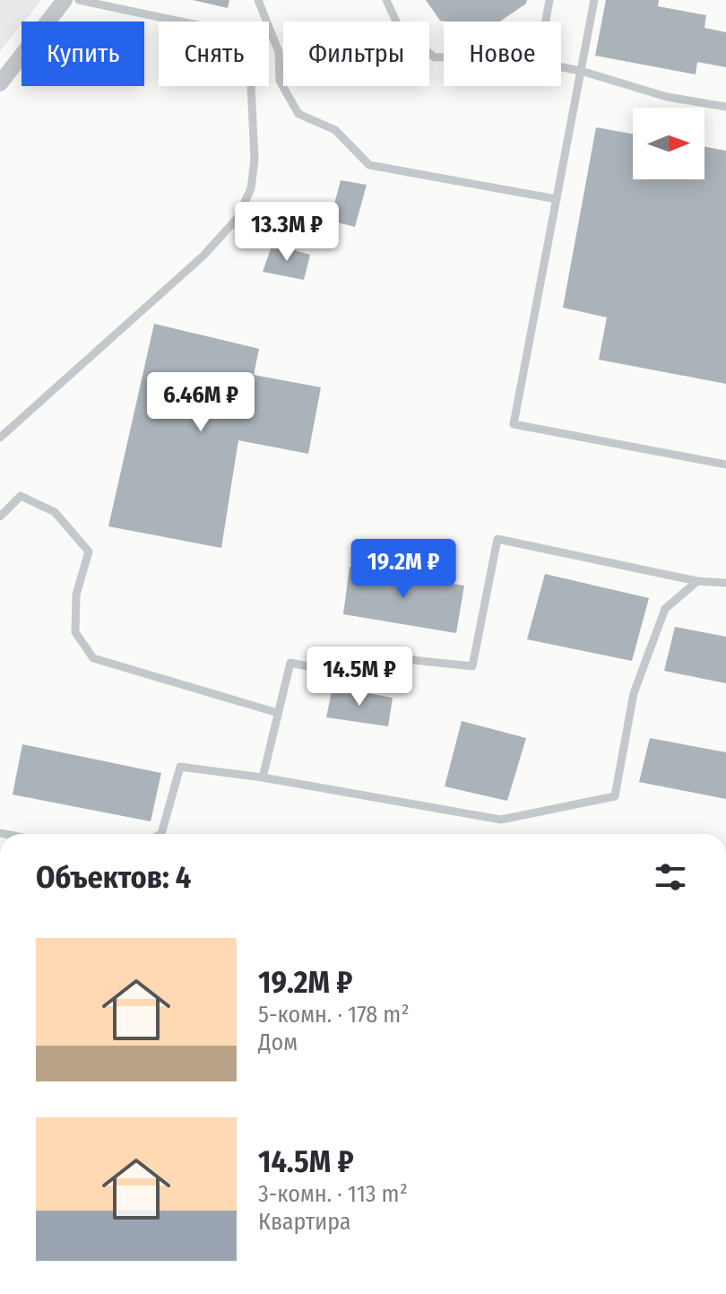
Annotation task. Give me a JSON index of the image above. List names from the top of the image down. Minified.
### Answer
{"north":"right","page":{"chip":["Купить","Снять","Фильтры","Новое"],"price":["13.3M ₽","6.46M ₽","19.2M ₽","14.5M ₽"],"heading":"Объектов: 4","list":[{"name":"19.2M ₽","note":"5-комн. · 178 m² · Дом"},{"name":"14.5M ₽","note":"3-комн. · 113 m² · Квартира"}]}}
